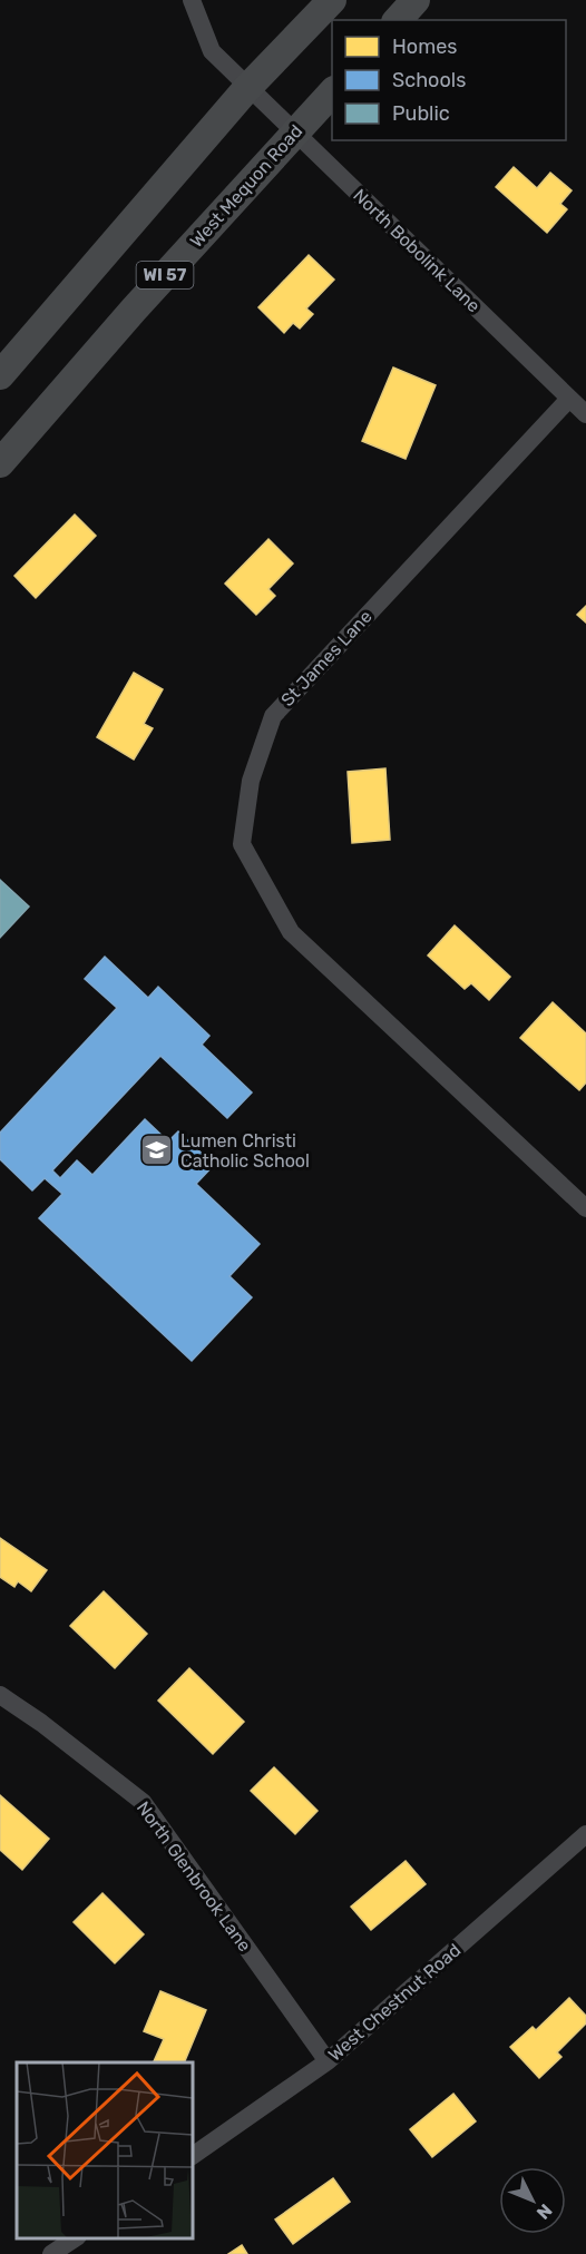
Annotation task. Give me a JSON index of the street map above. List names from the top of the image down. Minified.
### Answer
{"streets":{"main road":["West Mequon Road","WI 57"],"street":["North Bobolink Lane","St James Lane","North Glenbrook Lane","West Chestnut Road"]},"crossings":[["West Mequon Road","North Bobolink Lane"],["North Bobolink Lane","St James Lane"],["North Glenbrook Lane","West Chestnut Road"]],"places":{"school or university":["Lumen Christi Catholic School"]},"legend":["Homes","Schools","Public"],"north":"bottom right"}
